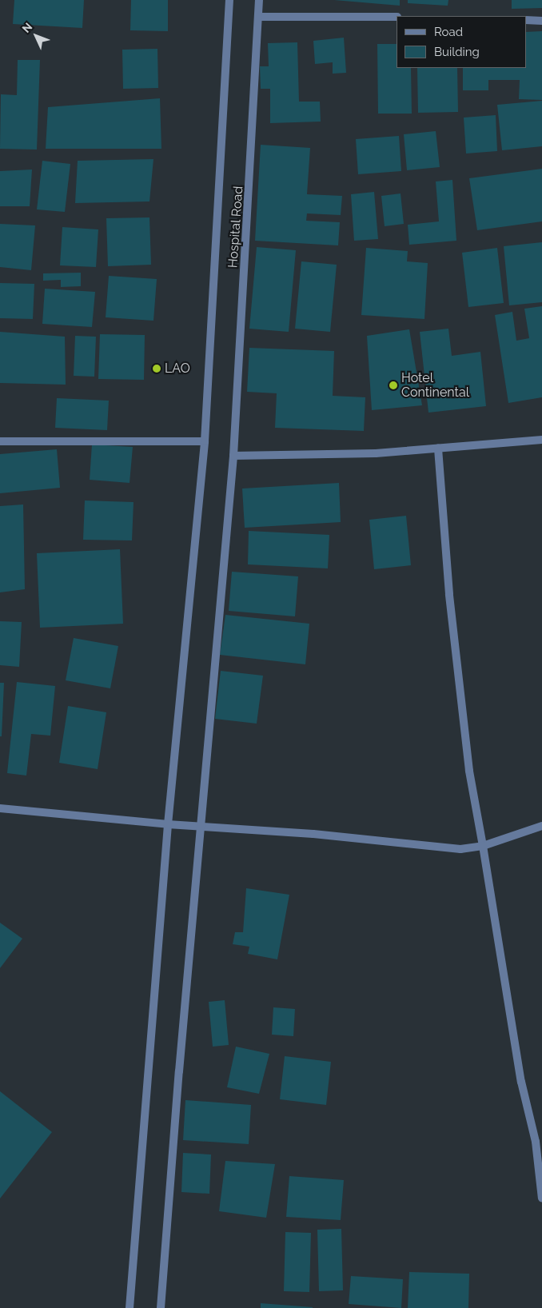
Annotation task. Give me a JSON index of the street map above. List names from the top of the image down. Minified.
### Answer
{"streets":{"street":["Hospital Road"]},"places":["LAO","Hotel Continental"],"legend":["Road","Building"],"north":"top left"}
